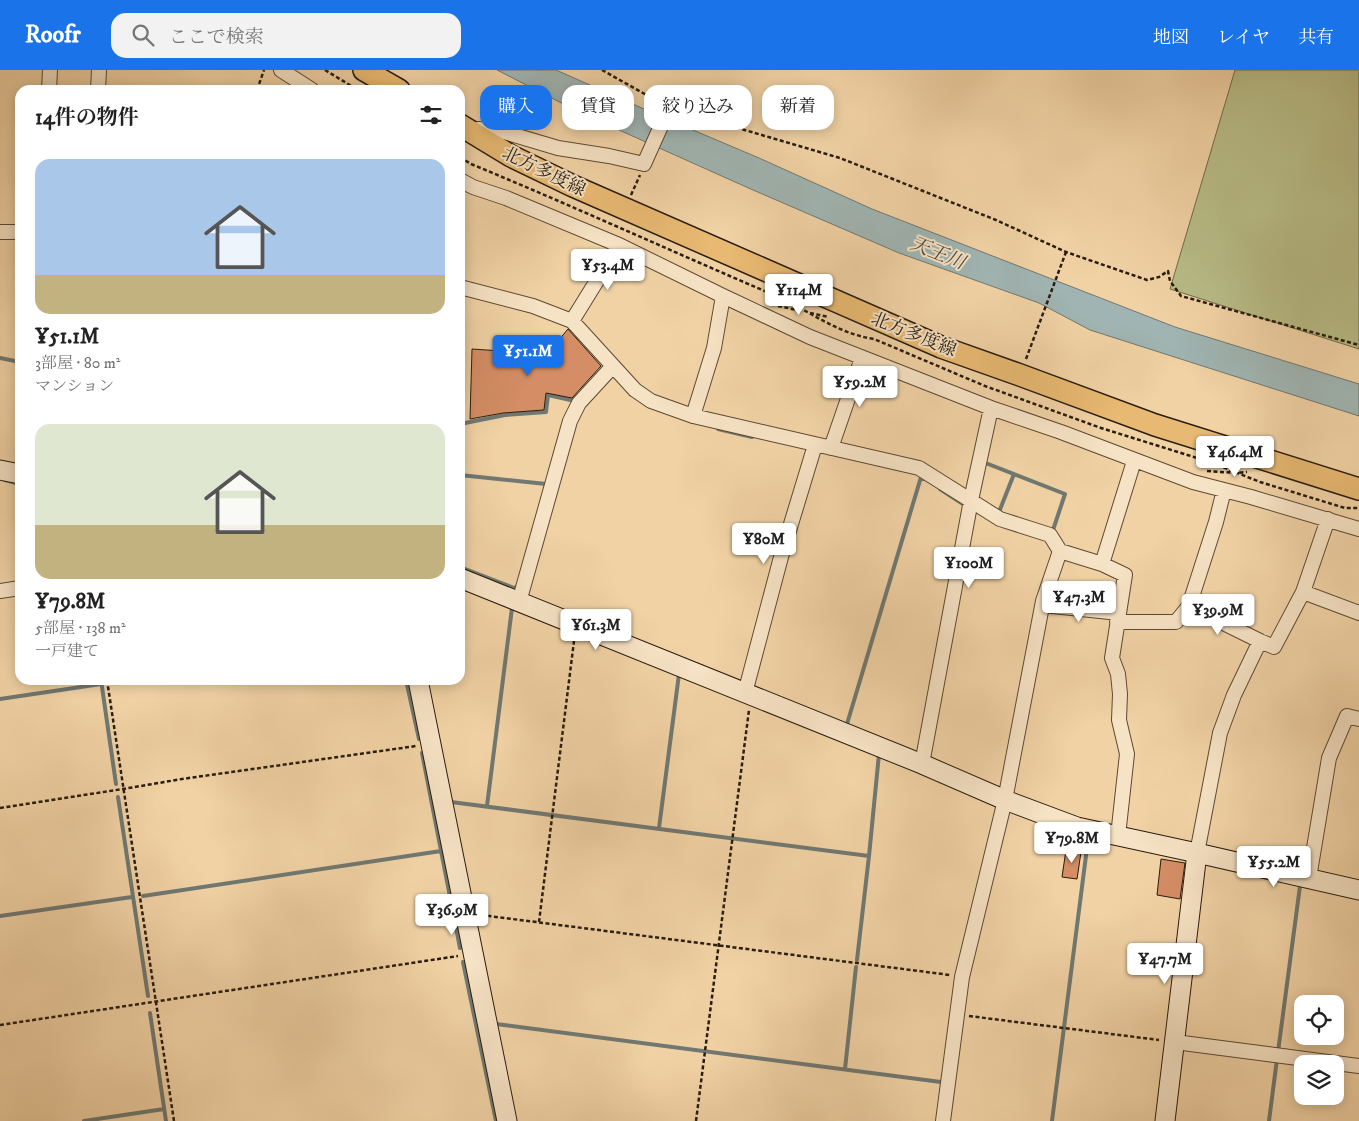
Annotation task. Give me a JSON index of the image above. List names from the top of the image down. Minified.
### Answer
{"streets":{"main road":["北方多度線"]},"water":["天王川"],"page":{"header":"Roofr","search":"ここで検索","nav":["地図","レイヤ","共有"],"chip":["購入","賃貸","絞り込み","新着"],"heading":"14件の物件","list":[{"name":"¥51.1M","note":"3部屋 · 80 m² · マンション"},{"name":"¥79.8M","note":"5部屋 · 138 m² · 一戸建て"}],"price":["¥53.4M","¥114M","¥51.1M","¥59.2M","¥46.4M","¥80M","¥100M","¥47.3M","¥39.9M","¥61.3M","¥79.8M","¥55.2M","¥36.9M","¥47.7M"]}}
